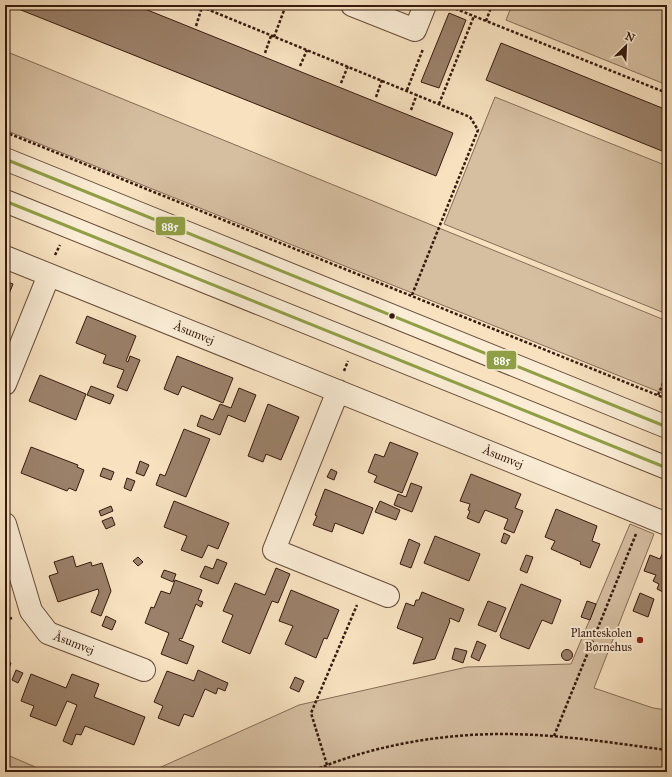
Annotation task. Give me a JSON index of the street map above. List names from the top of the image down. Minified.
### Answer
{"streets":{"street":["Åsumvej"]},"places":["Planteskolen Børnehus"],"lines":["transit line 885"],"north":"top right"}
